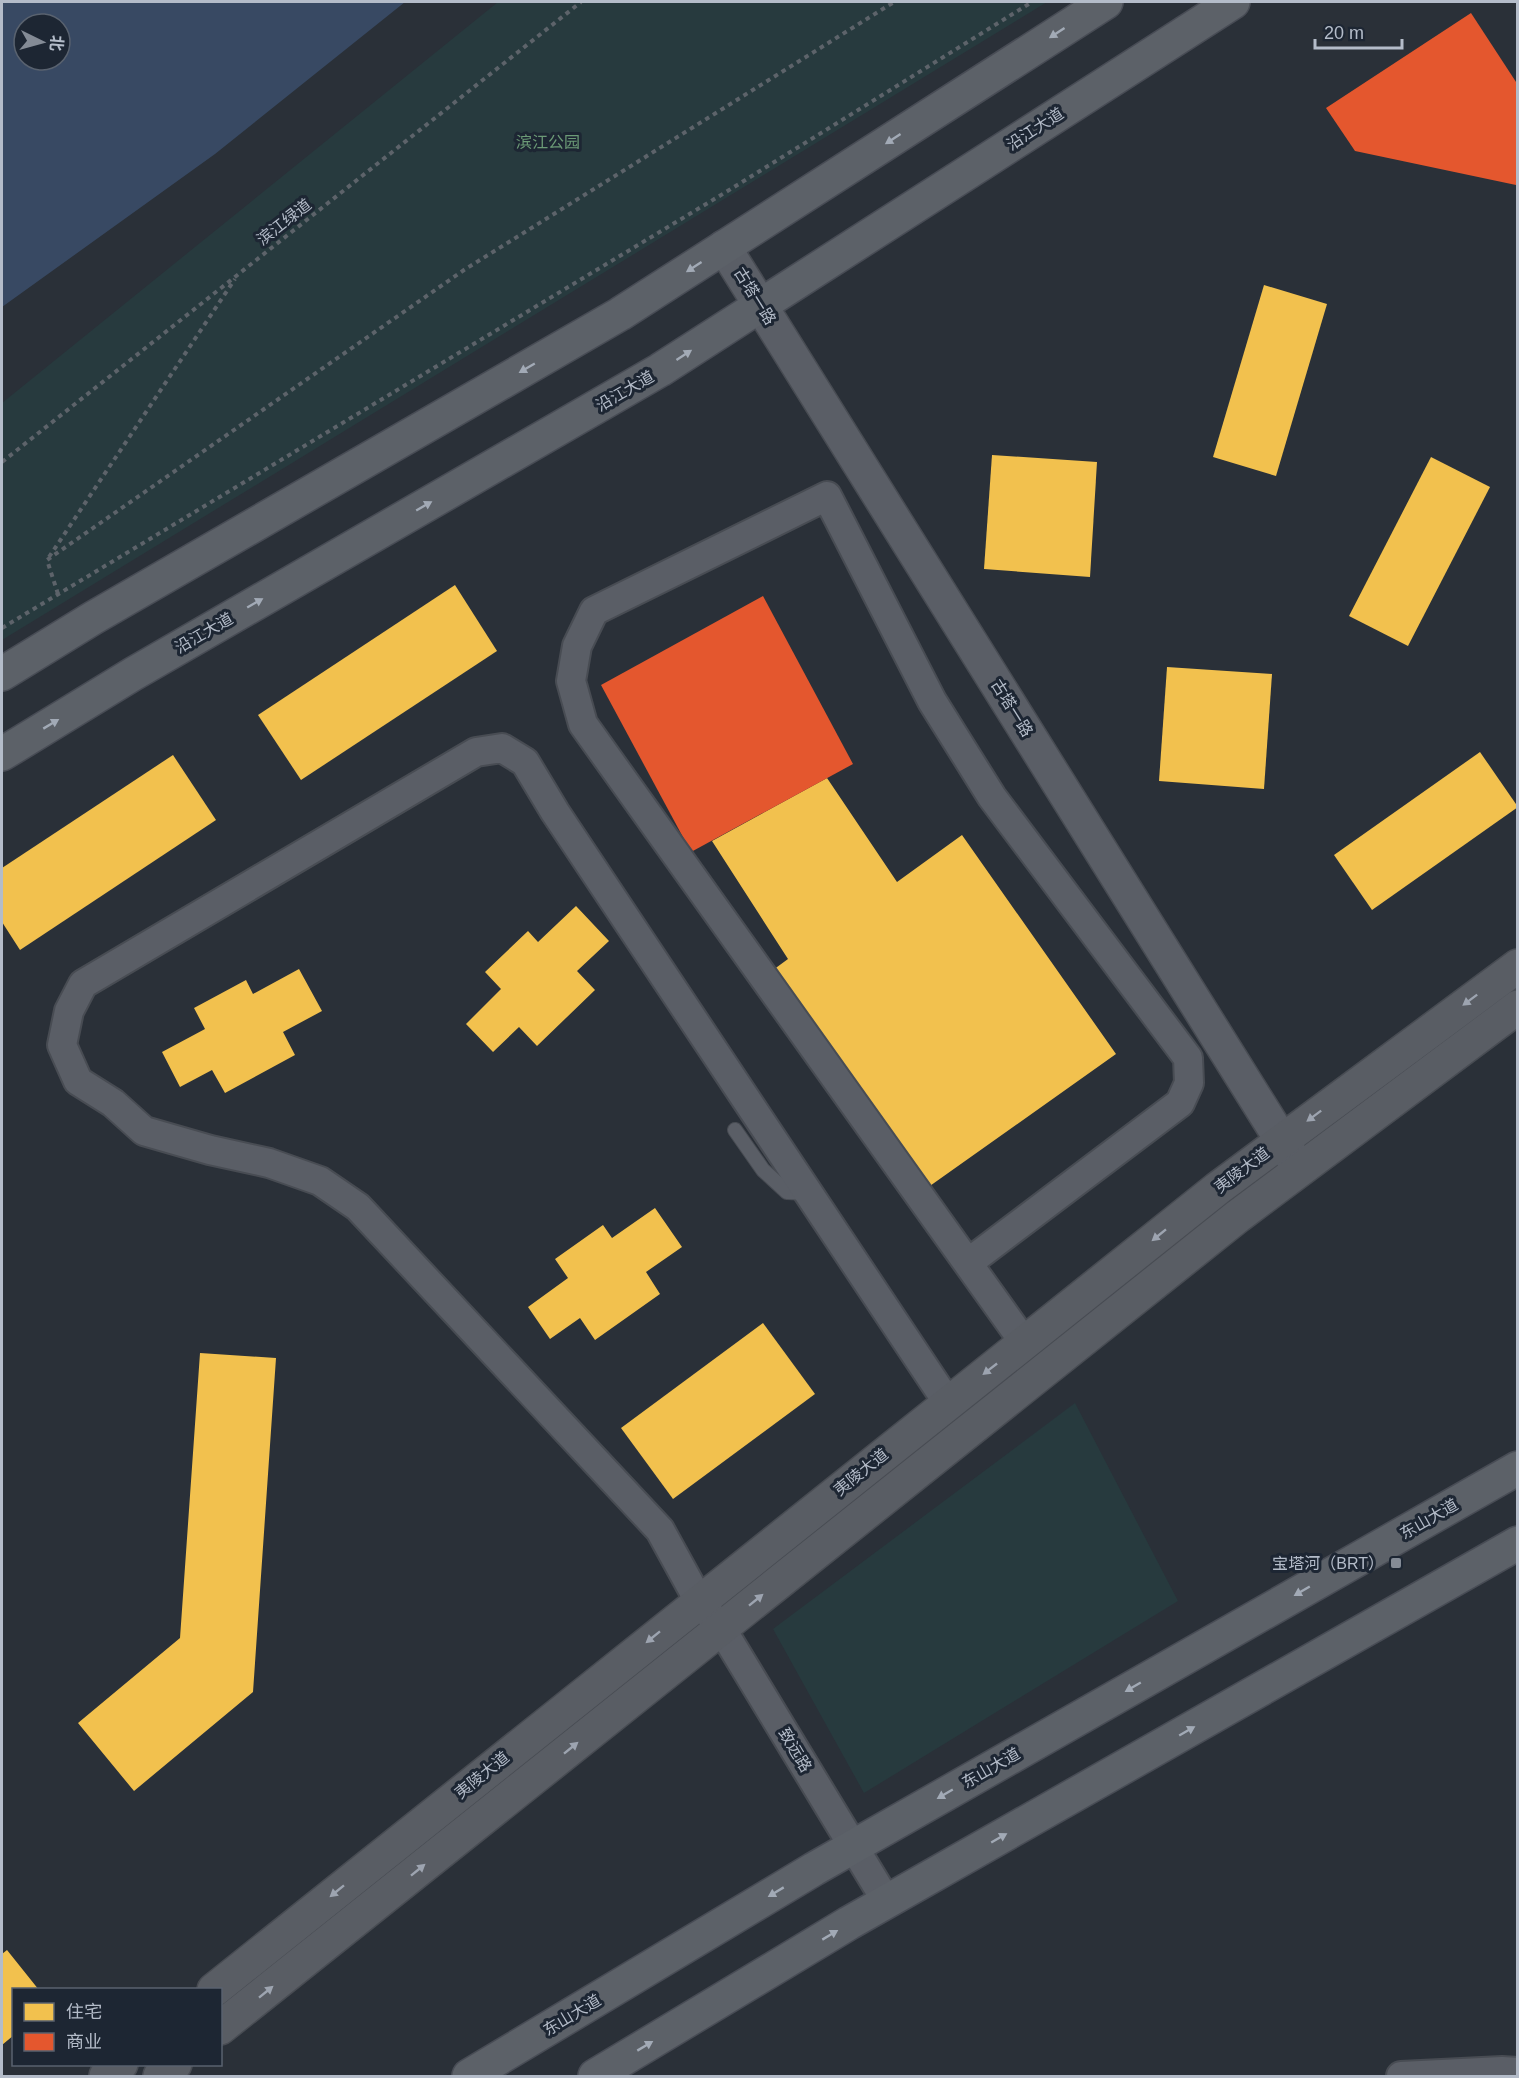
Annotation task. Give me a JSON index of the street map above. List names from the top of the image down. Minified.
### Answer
{"streets":{"main road":["沿江大道","夷陵大道","东山大道"],"street":["古塔一路","致远路"],"path":["滨江绿道"]},"crossings":[["沿江大道","古塔一路"],["古塔一路","夷陵大道"],["夷陵大道","致远路"],["东山大道","致远路"]],"parks":["滨江公园"],"places":{"transit":["宝塔河（BRT）"]},"legend":["住宅","商业"],"scale_bar":"20 m","north":"right"}
